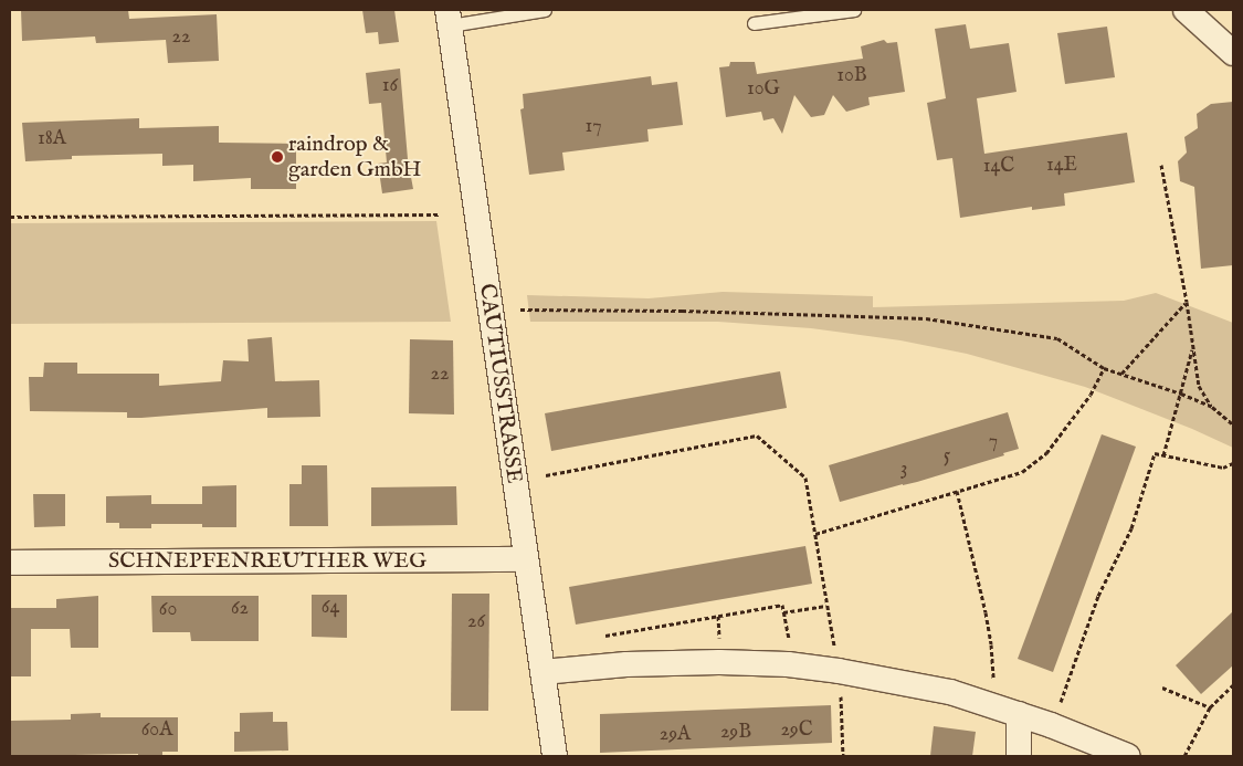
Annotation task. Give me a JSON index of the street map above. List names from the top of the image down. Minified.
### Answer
{"streets":{"street":["CAUTIUSSTRASSE","SCHNEPFENREUTHER WEG"]},"crossings":[["CAUTIUSSTRASSE","SCHNEPFENREUTHER WEG"]],"places":["raindrop & garden GmbH"],"house_numbers":["22","10B","16","10G","17","18A","14E","14C","22","7","5","3","64","62","60","26","60A","29C","29B","29A"]}
